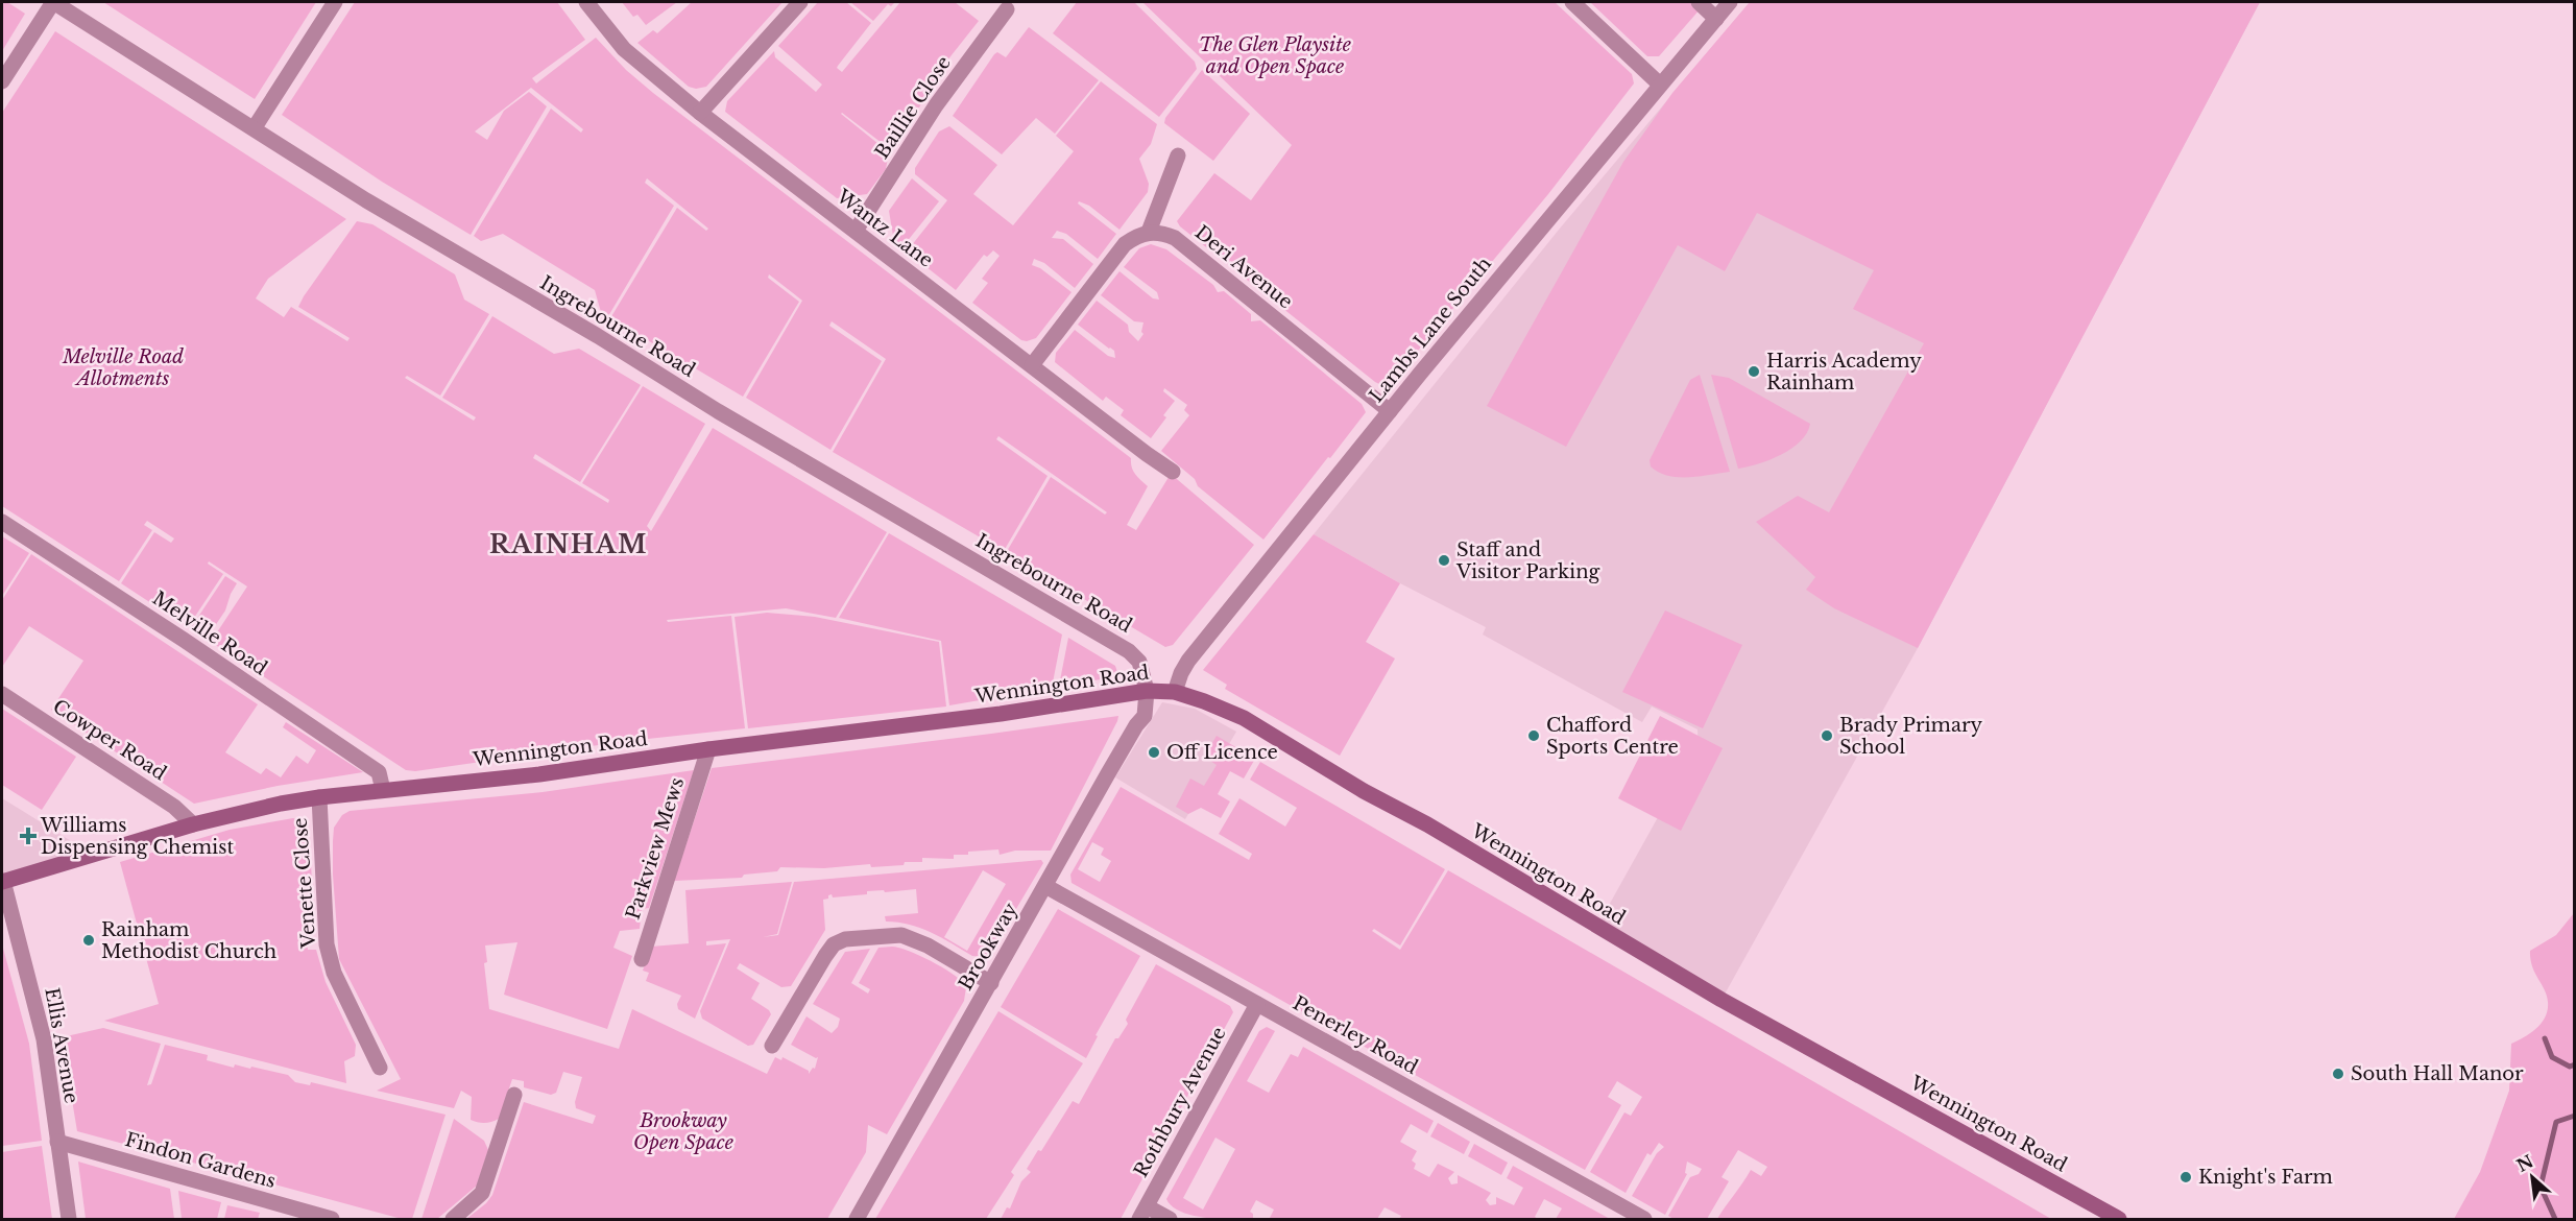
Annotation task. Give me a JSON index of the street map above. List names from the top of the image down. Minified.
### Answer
{"streets":{"main road":["Wennington Road"],"street":["Baillie Close","Wantz Lane","Deri Avenue","Ingrebourne Road","Lambs Lane South","Melville Road","Cowper Road","Parkview Mews","Venette Close","Brookway","Penerley Road","Ellis Avenue","Rothbury Avenue","Findon Gardens"]},"crossings":[["Baillie Close","Wantz Lane"],["Deri Avenue","Lambs Lane South"],["Ingrebourne Road","Wennington Road"],["Ingrebourne Road","Brookway"],["Lambs Lane South","Wennington Road"],["Melville Road","Wennington Road"],["Wennington Road","Cowper Road"],["Wennington Road","Parkview Mews"],["Wennington Road","Venette Close"],["Wennington Road","Brookway"],["Wennington Road","Ellis Avenue"],["Brookway","Penerley Road"],["Penerley Road","Rothbury Avenue"],["Ellis Avenue","Findon Gardens"]],"districts":["RAINHAM"],"parks":["The Glen Playsite and Open Space","Melville Road Allotments","Brookway Open Space"],"places":{"other":["Harris Academy Rainham","Staff and Visitor Parking","Chafford Sports Centre","Brady Primary School","Off Licence","Rainham Methodist Church","South Hall Manor","Knight's Farm"],"health":["Williams Dispensing Chemist"]},"north":"top left"}
